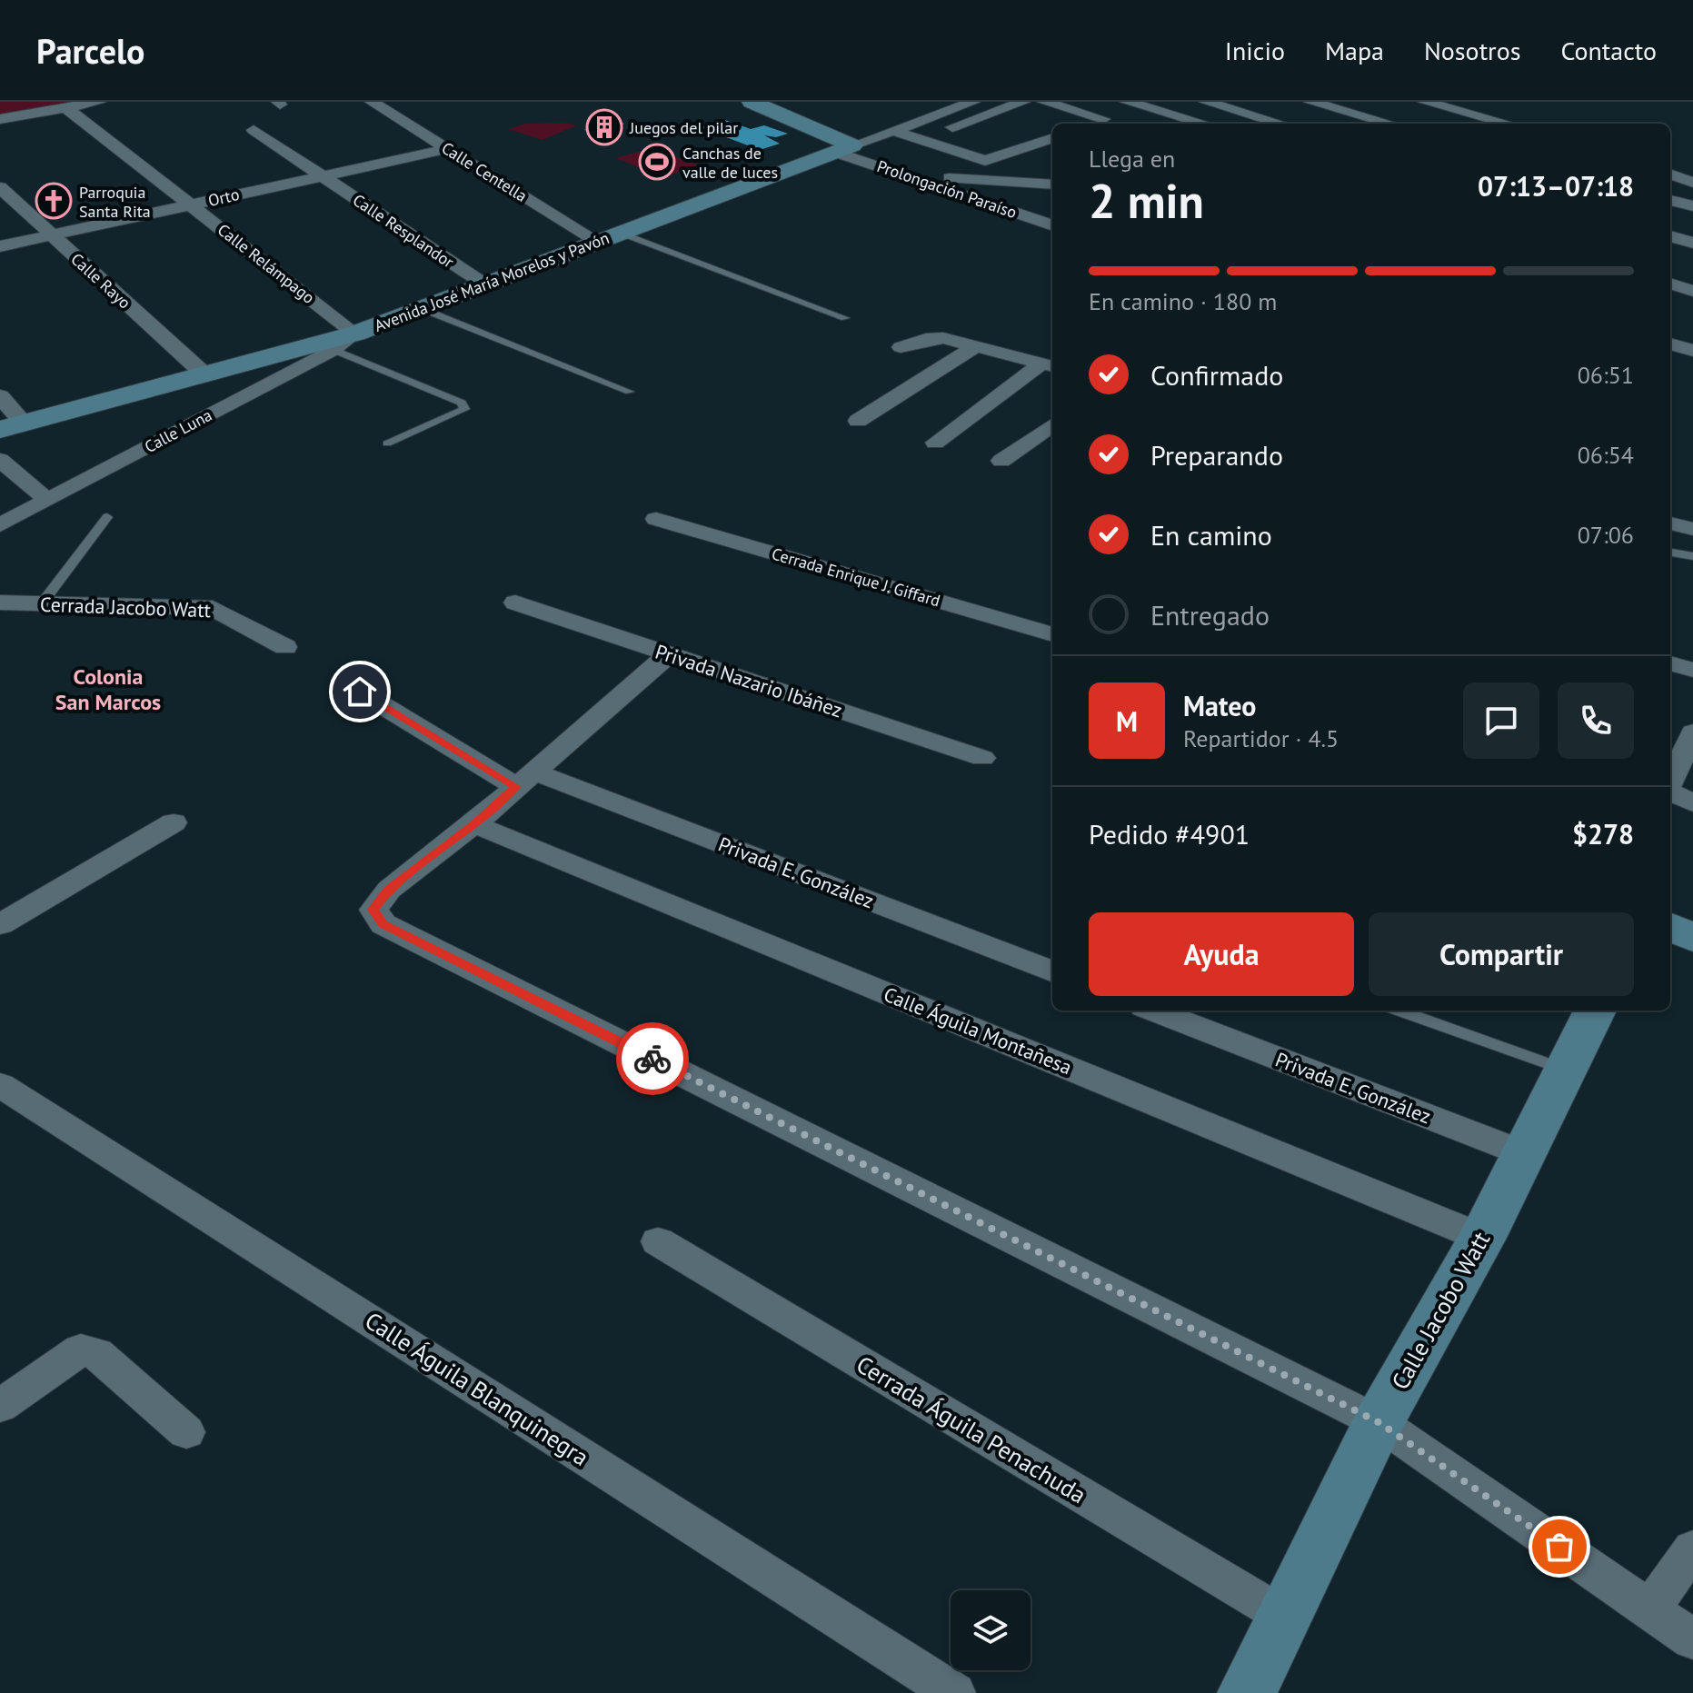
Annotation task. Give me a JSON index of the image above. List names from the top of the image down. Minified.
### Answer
{"streets":{"street":["Calle Centella","Prolongación Paraíso","Orto","Calle Resplandor","Calle Relámpago","Calle Rayo","Avenida José María Morelos y Pavón","Calle Luna","Cerrada Enrique J. Giffard","Cerrada Jacobo Watt","Privada Nazario Ibáñez","Privada E. González","Calle Águila Montañesa","Calle Jacobo Watt","Calle Águila Blanquinegra","Cerrada Águila Penachuda"]},"crossings":[["Calle Centella","Orto"],["Calle Centella","Avenida José María Morelos y Pavón"],["Prolongación Paraíso","Avenida José María Morelos y Pavón"],["Orto","Calle Resplandor"],["Orto","Calle Relámpago"],["Orto","Calle Rayo"],["Calle Resplandor","Avenida José María Morelos y Pavón"],["Calle Relámpago","Avenida José María Morelos y Pavón"],["Calle Relámpago","Calle Luna"],["Calle Rayo","Avenida José María Morelos y Pavón"],["Avenida José María Morelos y Pavón","Calle Luna"],["Privada E. González","Calle Jacobo Watt"],["Calle Águila Montañesa","Calle Jacobo Watt"],["Calle Jacobo Watt","Cerrada Águila Penachuda"]],"districts":["Colonia San Marcos"],"places":{"building":["Juegos del pilar"],"sports":["Canchas de valle de luces"],"church":["Parroquia Santa Rita"]},"page":{"header":"Parcelo","nav":["Inicio","Mapa","Nosotros","Contacto"],"heading":["2 min","Llega en","07:13–07:18"],"panel":["Mateo","Repartidor · 4.5","Pedido #4901","$278"],"bar":"En camino · 180 m","list":[["Confirmado","06:51"],["Preparando","06:54"],["En camino","07:06"],"Entregado"],"round":"M","buttons":["Ayuda","Compartir"]}}
